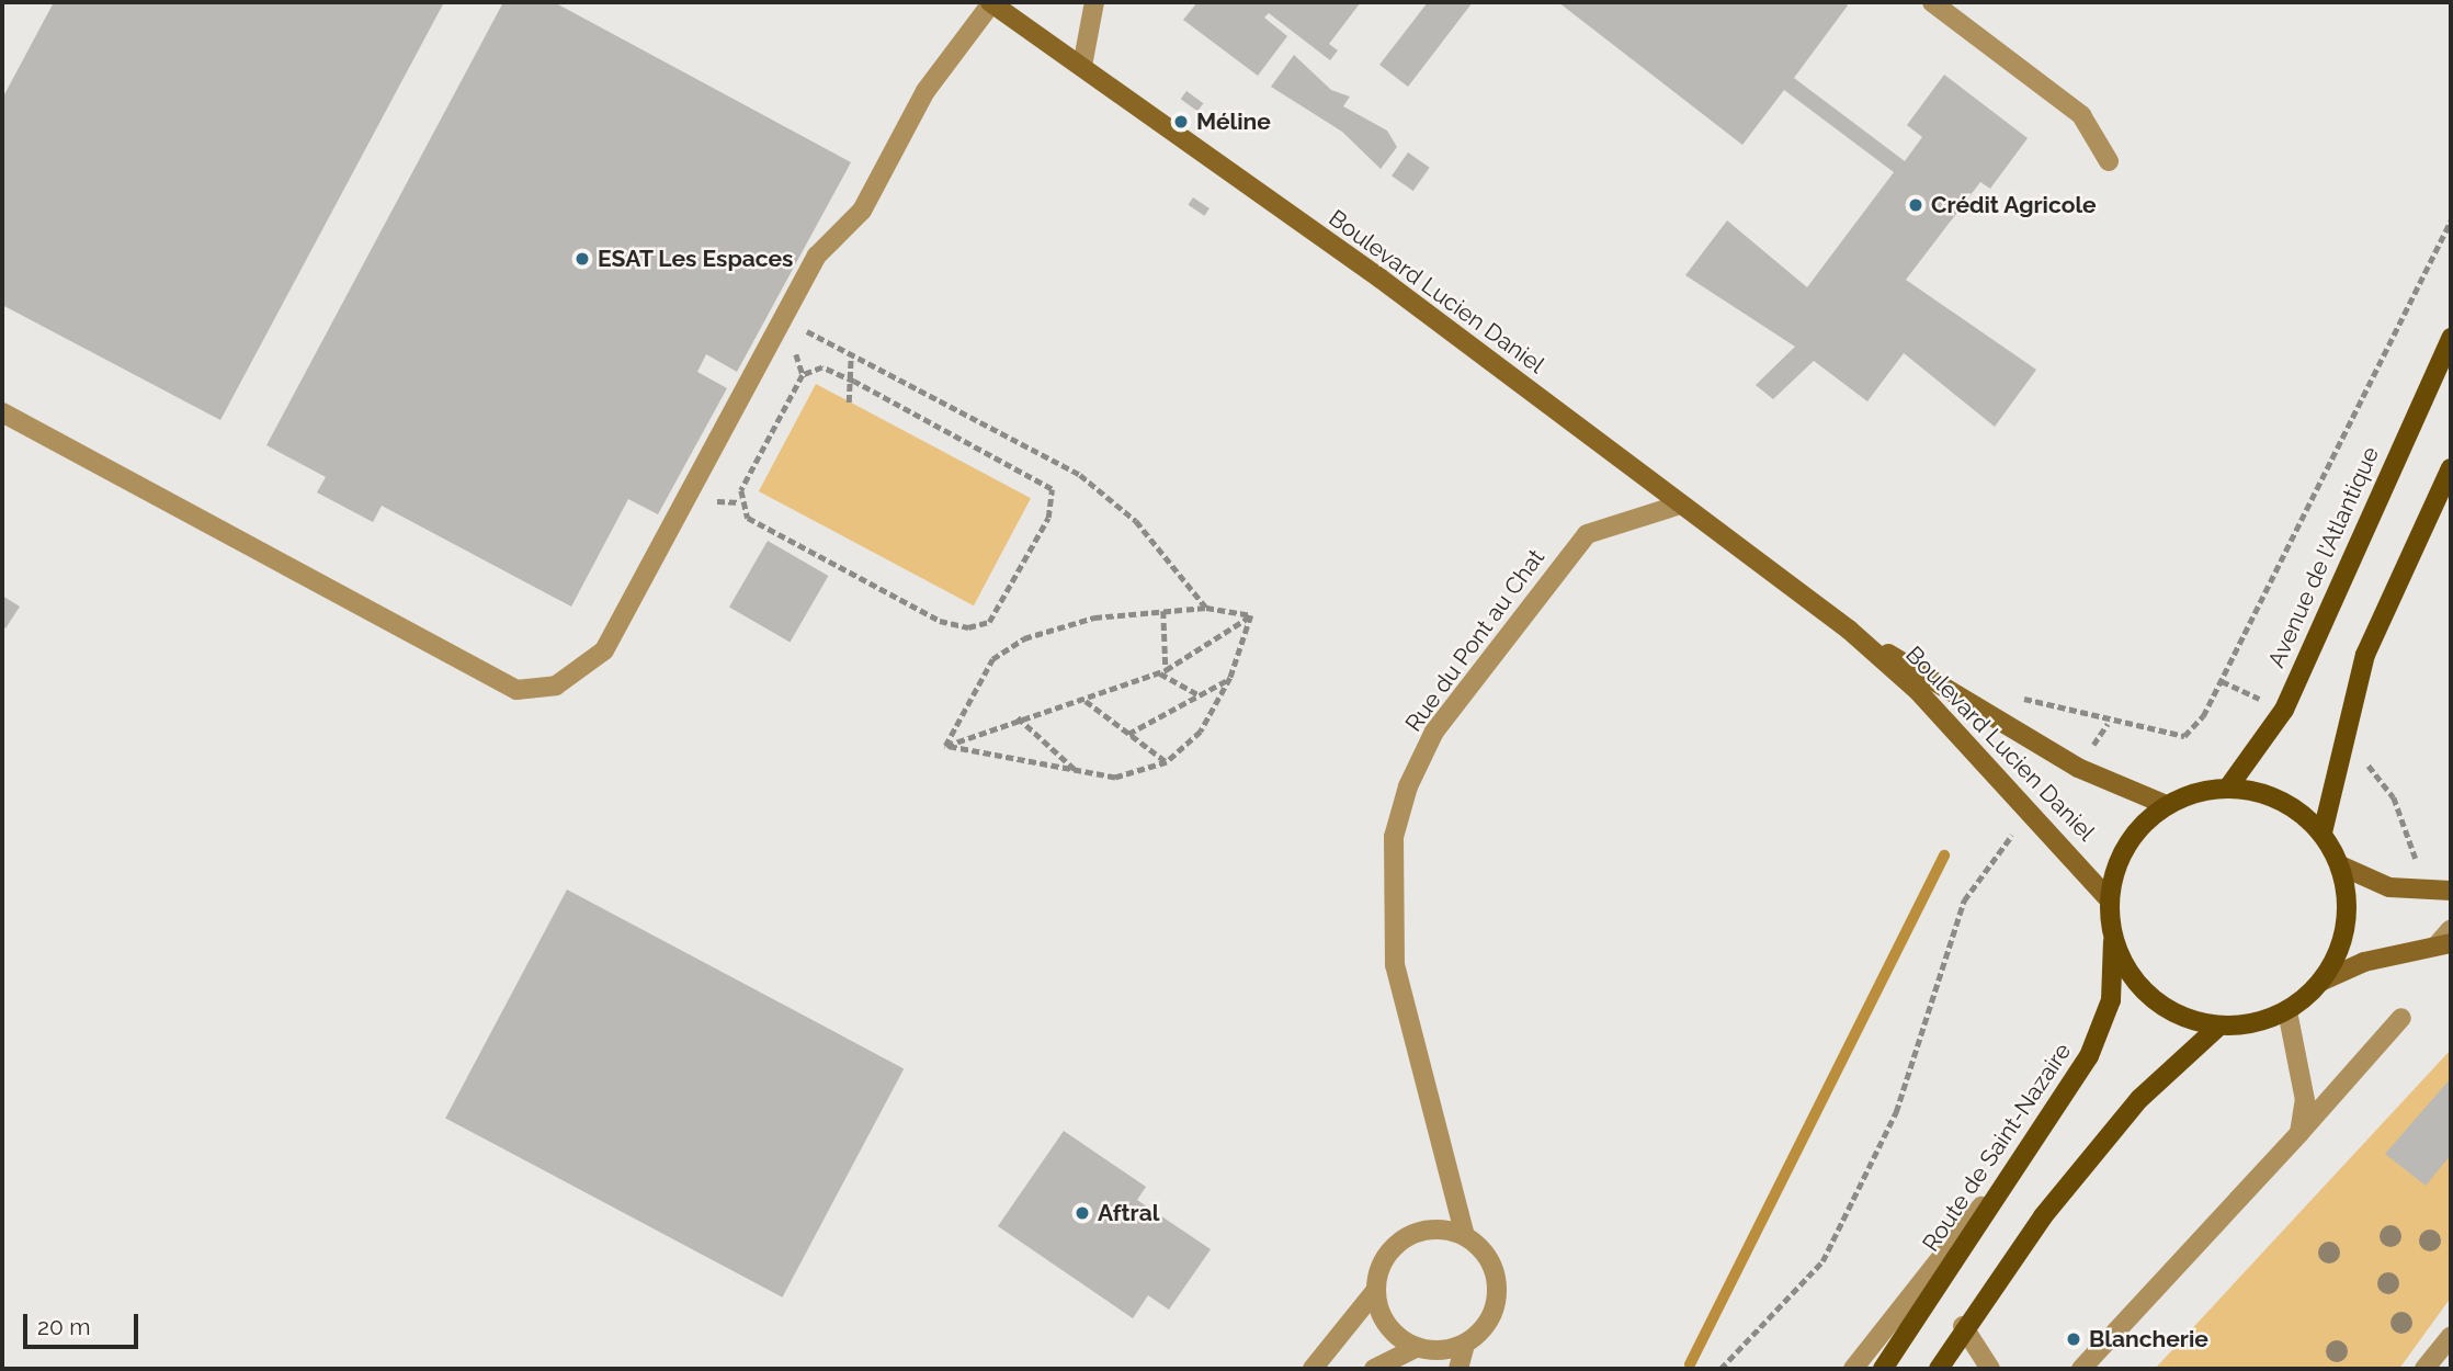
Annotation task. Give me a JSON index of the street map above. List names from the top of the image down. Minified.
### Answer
{"streets":{"main road":["Boulevard Lucien Daniel","Avenue de l'Atlantique","Route de Saint-Nazaire"],"street":["Rue du Pont au Chat"]},"crossings":[["Boulevard Lucien Daniel","Avenue de l'Atlantique"],["Boulevard Lucien Daniel","Rue du Pont au Chat"],["Boulevard Lucien Daniel","Route de Saint-Nazaire"],["Avenue de l'Atlantique","Route de Saint-Nazaire"]],"places":["Méline","Crédit Agricole","ESAT Les Espaces","Aftral","Blancherie"],"scale_bar":"20 m"}
